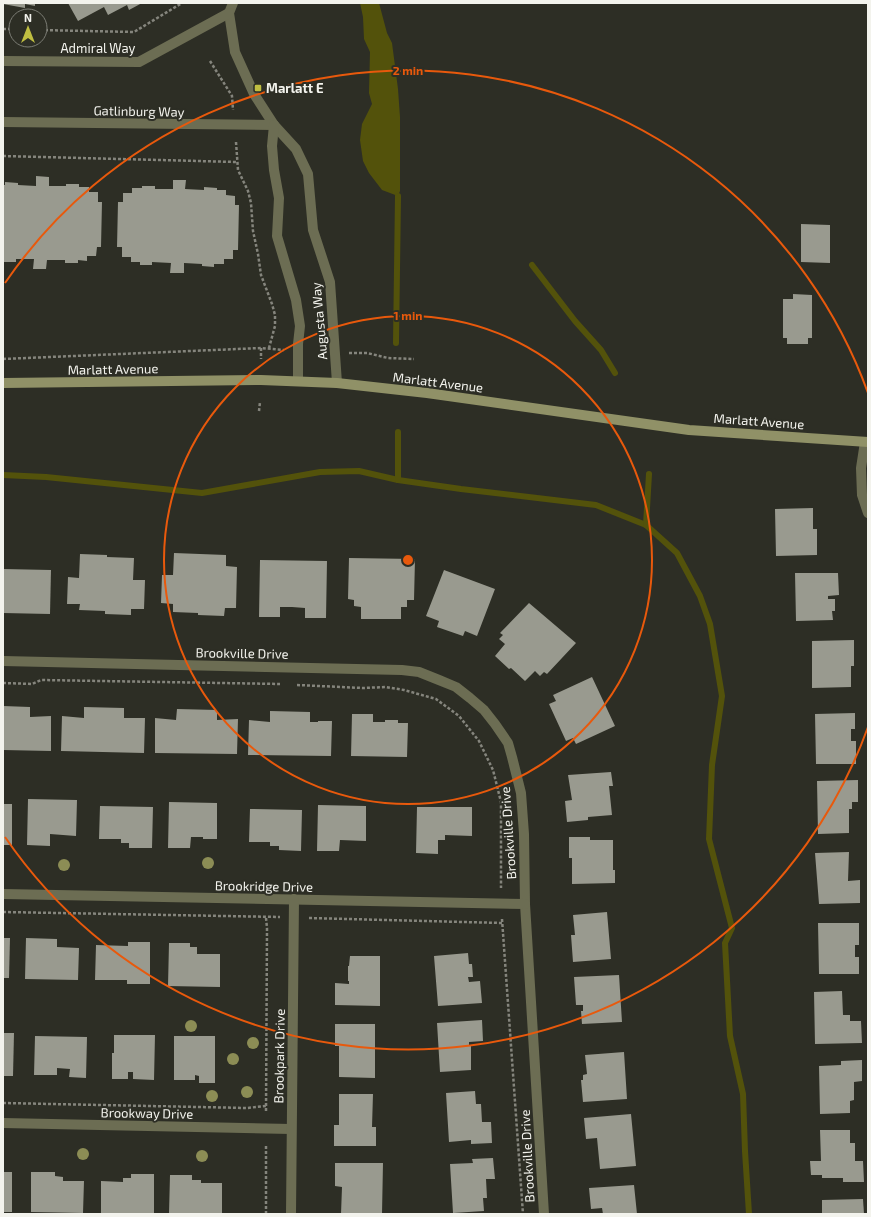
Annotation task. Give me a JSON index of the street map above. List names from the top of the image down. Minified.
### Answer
{"streets":{"street":["Admiral Way","Gatlinburg Way","Augusta Way","Marlatt Avenue","Brookville Drive","Brookridge Drive","Brookpark Drive","Brookway Drive"]},"crossings":[["Admiral Way","Augusta Way"],["Gatlinburg Way","Augusta Way"],["Augusta Way","Marlatt Avenue"],["Brookville Drive","Brookridge Drive"],["Brookridge Drive","Brookpark Drive"],["Brookpark Drive","Brookway Drive"]],"places":{"transit":["Marlatt E"]},"north":"top","rings":["2 min","1 min"]}
